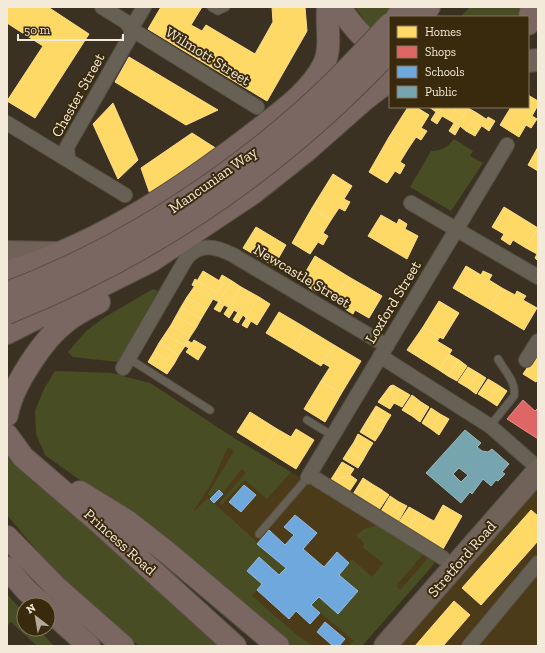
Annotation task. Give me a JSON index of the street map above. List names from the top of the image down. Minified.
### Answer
{"streets":{"highway":["Mancunian Way","Princess Road"],"main road":["Stretford Road"],"street":["Wilmott Street","Chester Street","Newcastle Street","Loxford Street"]},"crossings":[["Wilmott Street","Chester Street"],["Newcastle Street","Loxford Street"],["Newcastle Street","Stretford Road"]],"legend":["Homes","Shops","Schools","Public"],"scale_bar":"50 m","north":"top left"}
